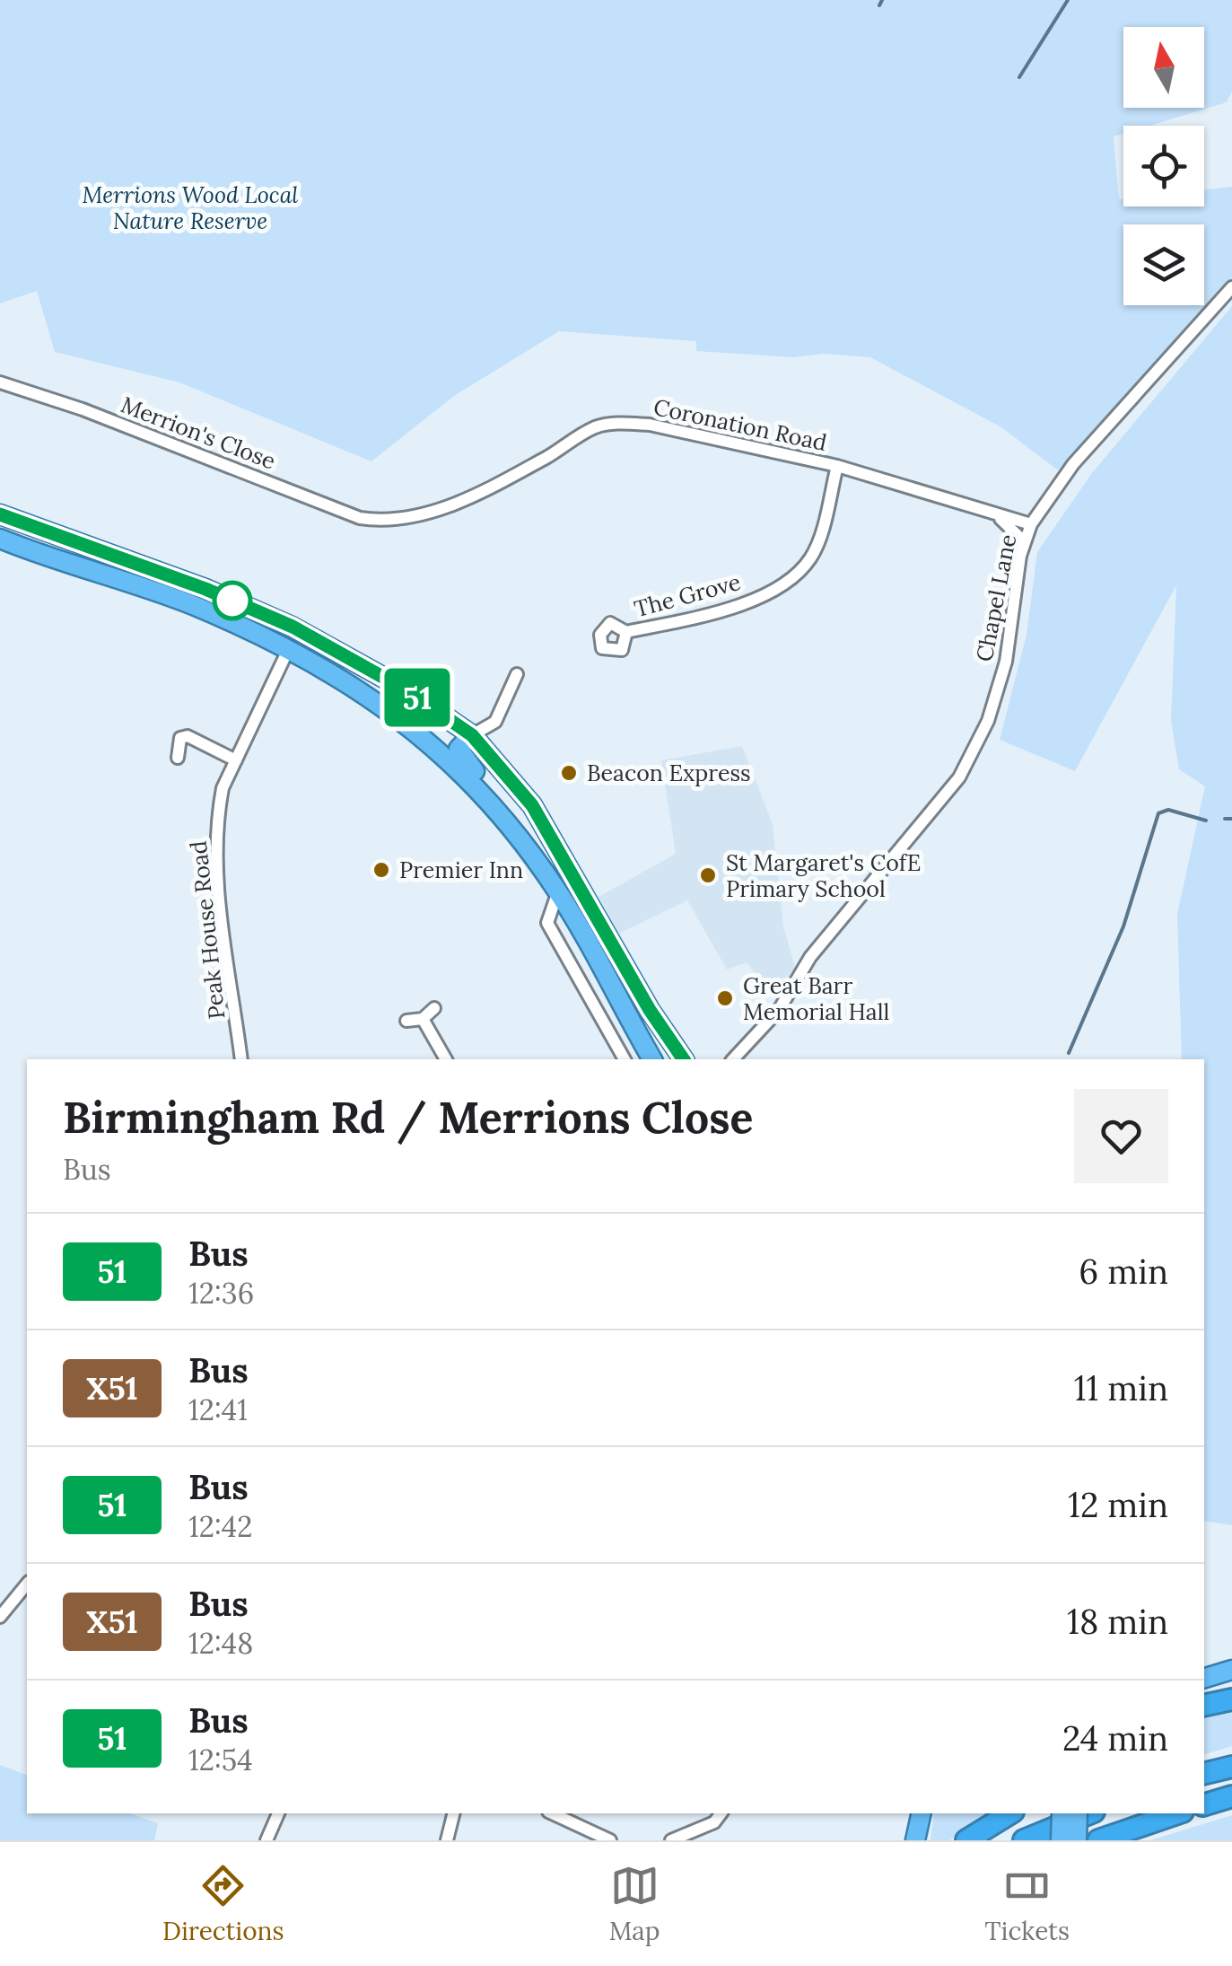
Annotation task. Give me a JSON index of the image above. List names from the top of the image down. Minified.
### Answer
{"streets":{"street":["Coronation Road","Merrion's Close","The Grove","Chapel Lane","Peak House Road"]},"crossings":[["Coronation Road","Merrion's Close"],["Coronation Road","The Grove"],["Coronation Road","Chapel Lane"]],"parks":["Merrions Wood Local Nature Reserve"],"places":["Beacon Express","Premier Inn","St Margaret's CofE Primary School","Great Barr Memorial Hall"],"lines":["bus line 51"],"north":"top","page":{"on_map":"51","heading":["Birmingham Rd / Merrions Close","Bus"],"list":[{"mark":"51","name":"Bus","note":"12:36","value":"6 min"},{"mark":"X51","name":"Bus","note":"12:41","value":"11 min"},{"mark":"51","name":"Bus","note":"12:42","value":"12 min"},{"mark":"X51","name":"Bus","note":"12:48","value":"18 min"},{"mark":"51","name":"Bus","note":"12:54","value":"24 min"}],"tabs":["Directions","Map","Tickets"]}}
